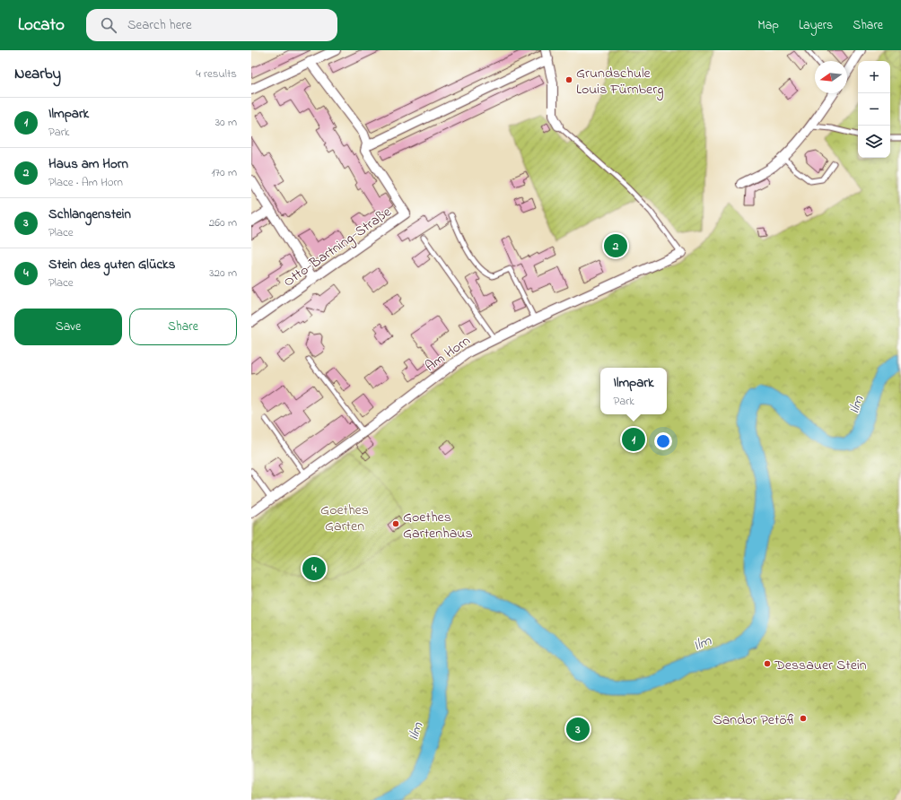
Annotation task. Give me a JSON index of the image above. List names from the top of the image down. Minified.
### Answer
{"streets":{"street":["Otto-Bartning-Straße","Am Horn"]},"water":["Ilm"],"parks":["Goethes Garten"],"places":["Grundschule Louis Fürnberg","Goethes Gartenhaus","Dessauer Stein","Sandor Petöfi"],"north":"left","page":{"header":"Locato","search":"Search here","nav":["Map","Layers","Share"],"heading":["Nearby","4 results"],"map_buttons":["+","−"],"list":[{"mark":"1","name":"Ilmpark","note":"Park","value":"30 m"},{"mark":"2","name":"Haus am Horn","note":"Place · Am Horn","value":"170 m"},{"mark":"3","name":"Schlangenstein","note":"Place","value":"260 m"},{"mark":"4","name":"Stein des guten Glücks","note":"Place","value":"320 m"}],"pins":["2","1","4","3"],"buttons":["Save","Share"],"popup":["Ilmpark","Park"]}}
